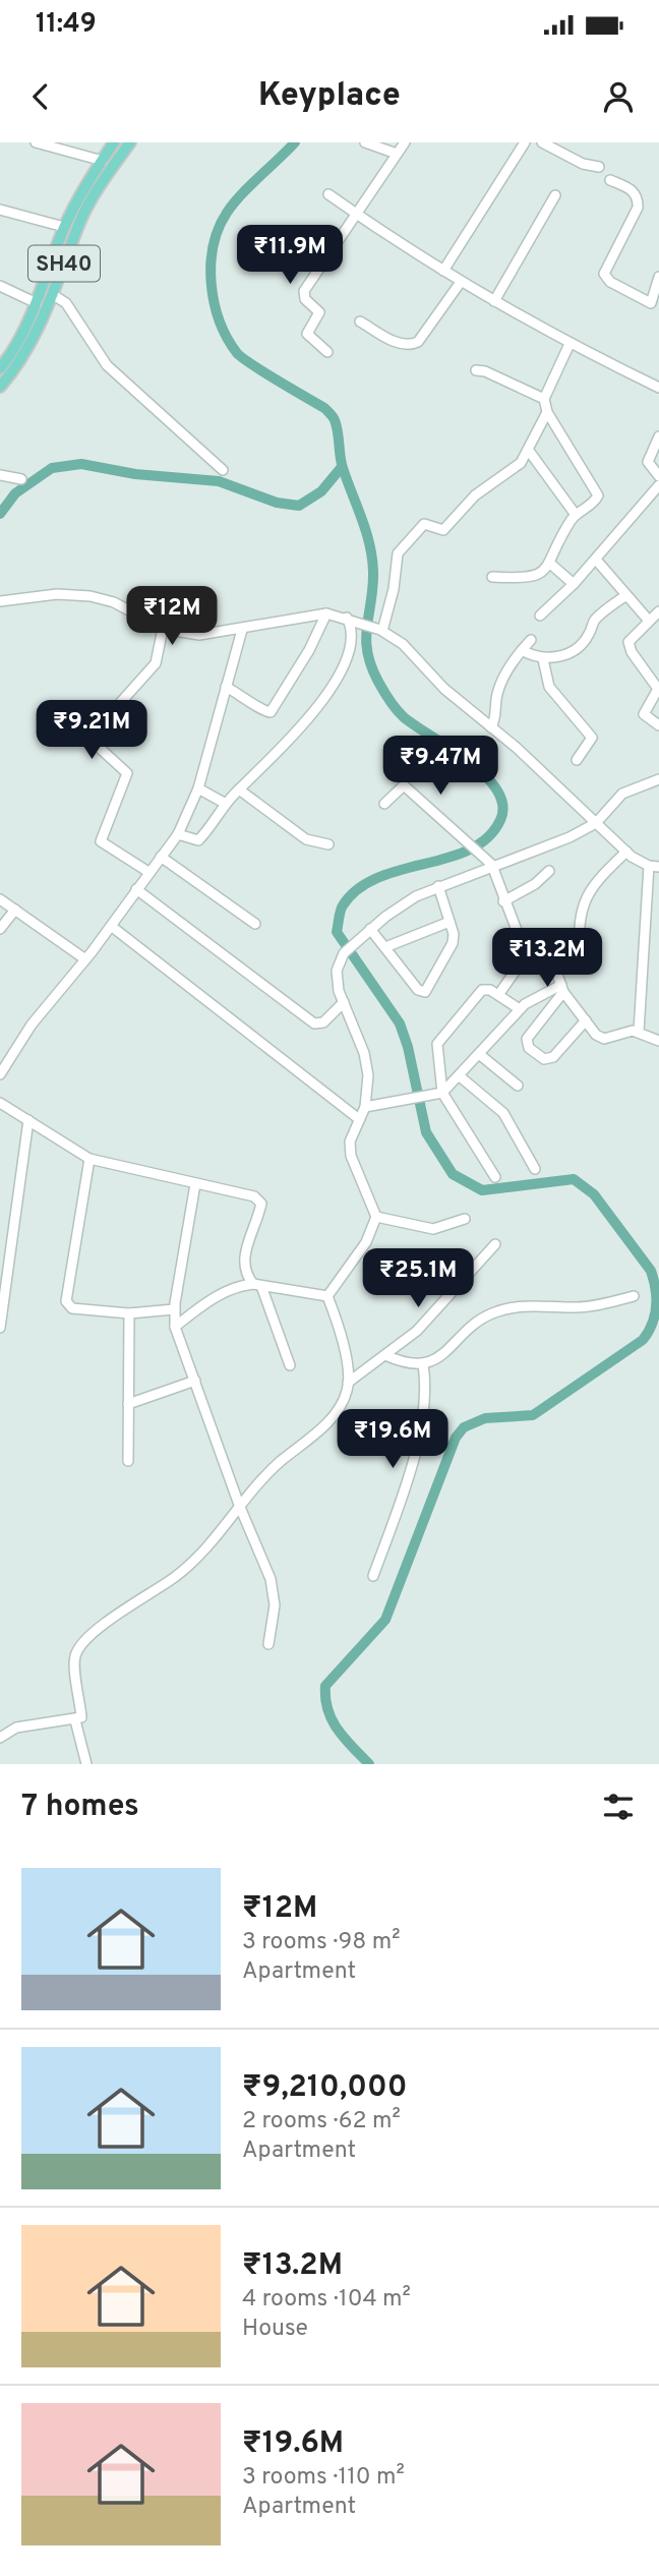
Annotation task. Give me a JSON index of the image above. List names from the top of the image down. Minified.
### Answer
{"streets":{"main road":["SH40"]},"page":{"status":"11:49","header":"Keyplace","price":["₹11.9M","₹12M","₹9.21M","₹9.47M","₹13.2M","₹25.1M","₹19.6M"],"heading":"7 homes","list":[{"name":"₹12M","note":"3 rooms · 98 m² · Apartment"},{"name":"₹9,210,000","note":"2 rooms · 62 m² · Apartment"},{"name":"₹13.2M","note":"4 rooms · 104 m² · House"},{"name":"₹19.6M","note":"3 rooms · 110 m² · Apartment"}]}}
